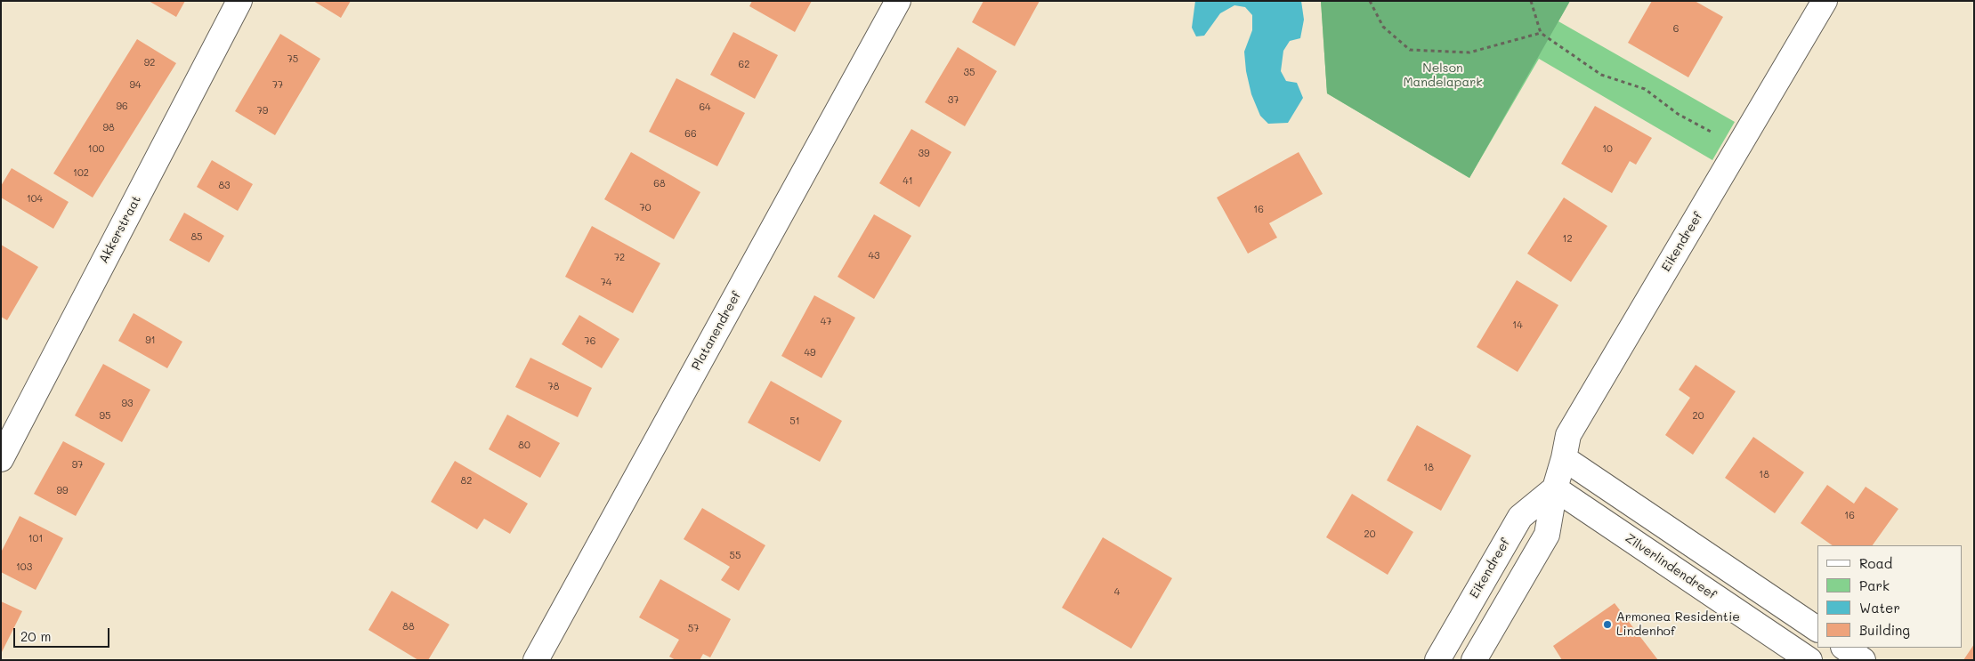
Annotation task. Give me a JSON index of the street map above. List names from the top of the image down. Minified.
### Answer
{"streets":{"street":["Akkerstraat","Eikendreef","Platanendreef","Zilverlindendreef"]},"crossings":[["Eikendreef","Zilverlindendreef"]],"parks":["Nelson Mandelapark"],"places":["Armonea Residentie Lindenhof"],"house_numbers":["6","75","92","62","35","94","77","37","96","64","79","98","66","100","10","39","102","41","68","83","104","70","16","85","12","43","72","74","47","14","91","76","49","78","93","95","20","51","80","97","18","18","82","99","16","20","101","55","103","4","88","57"],"legend":["Road","Park","Water","Building"],"scale_bar":"20 m"}
